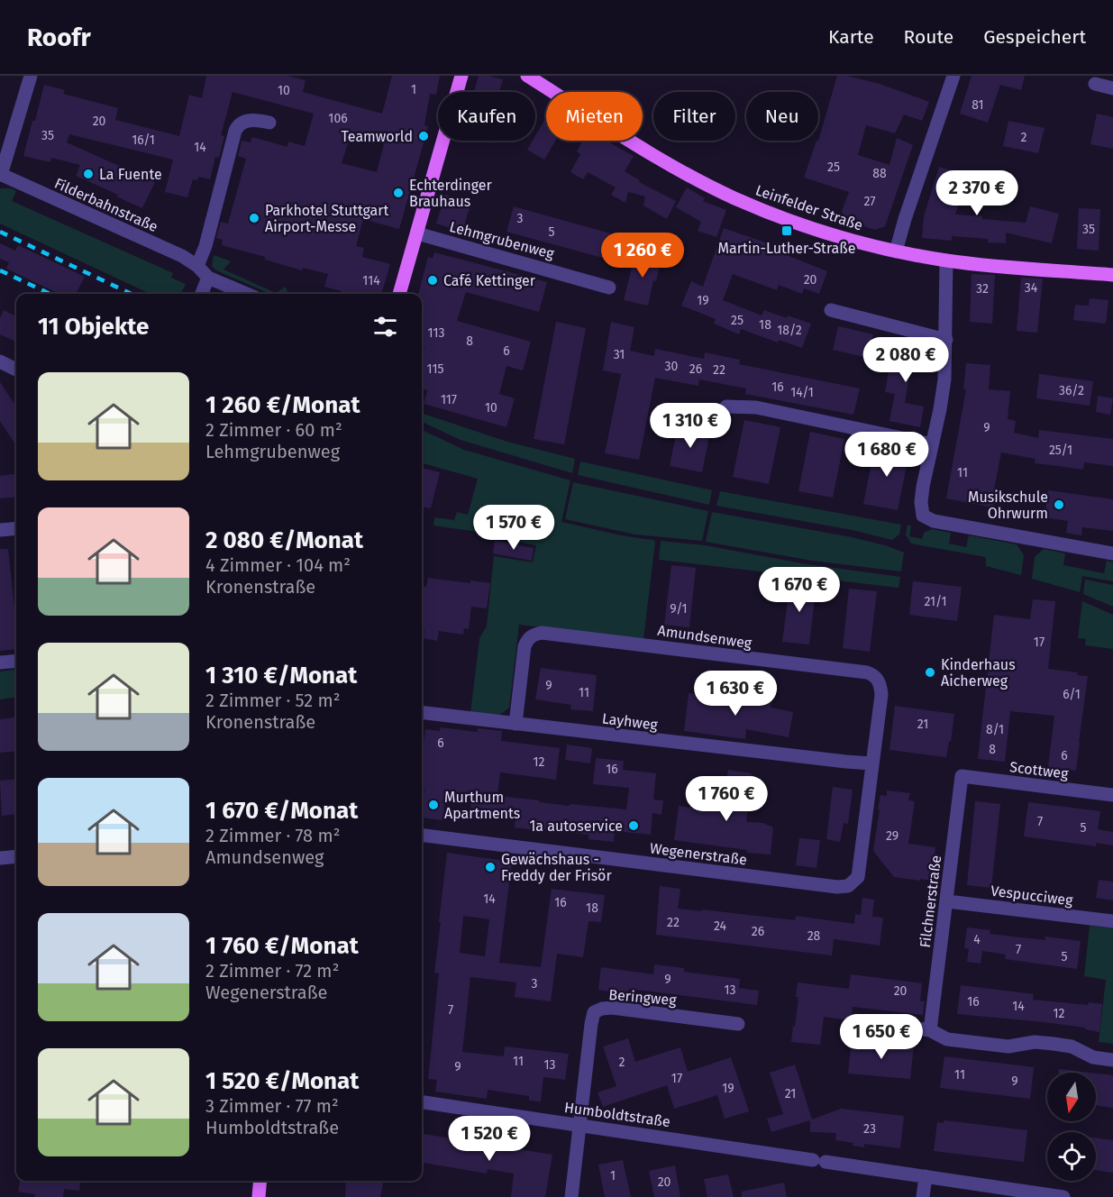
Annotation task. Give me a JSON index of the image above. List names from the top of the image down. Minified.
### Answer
{"streets":{"main road":["Leinfelder Straße"],"street":["Filderbahnstraße","Lehmgrubenweg","Amundsenweg","Layhweg","Scottweg","Wegenerstraße","Vespucciweg","Filchnerstraße","Beringweg","Humboldtstraße"]},"crossings":[["Amundsenweg","Layhweg"],["Amundsenweg","Wegenerstraße"],["Layhweg","Wegenerstraße"],["Scottweg","Filchnerstraße"],["Vespucciweg","Filchnerstraße"],["Beringweg","Humboldtstraße"]],"places":{"other":["Teamworld","La Fuente","Echterdinger Brauhaus","Parkhotel Stuttgart Airport-Messe","Café Kettinger","Musikschule Ohrwurm","Kinderhaus Aicherweg","Murthum Apartments","1a autoservice","Gewächshaus - Freddy der Frisör"],"transit":["Martin-Luther-Straße"]},"house_numbers":["1","10","81","106","20","35","2","16/1","14","25","88","27","3","35","5","20","114","34","32","19","25","18","18/2","113","8","6","31","30","115","26","22","16","36/2","14/1","117","10","9","25/1","11","21/1","9/1","17","9","11","6/1","21","8/1","6","8","6","12","16","7","5","29","14","16","18","22","24","26","28","4","7","5","9","3","13","20","16","14","7","12","11","2","13","9","11","17","9","19","21","23","1","20"],"north":"bottom","page":{"header":"Roofr","nav":["Karte","Route","Gespeichert"],"chip":["Kaufen","Mieten","Filter","Neu"],"price":["2 370 €","1 260 €","2 080 €","1 310 €","1 680 €","1 570 €","1 670 €","1 630 €","1 760 €","1 650 €","1 520 €"],"heading":"11 Objekte","list":[{"name":"1 260 €/Monat","note":"2 Zimmer · 60 m² · Lehmgrubenweg"},{"name":"2 080 €/Monat","note":"4 Zimmer · 104 m² · Kronenstraße"},{"name":"1 310 €/Monat","note":"2 Zimmer · 52 m² · Kronenstraße"},{"name":"1 670 €/Monat","note":"2 Zimmer · 78 m² · Amundsenweg"},{"name":"1 760 €/Monat","note":"2 Zimmer · 72 m² · Wegenerstraße"},{"name":"1 520 €/Monat","note":"3 Zimmer · 77 m² · Humboldtstraße"}]}}
